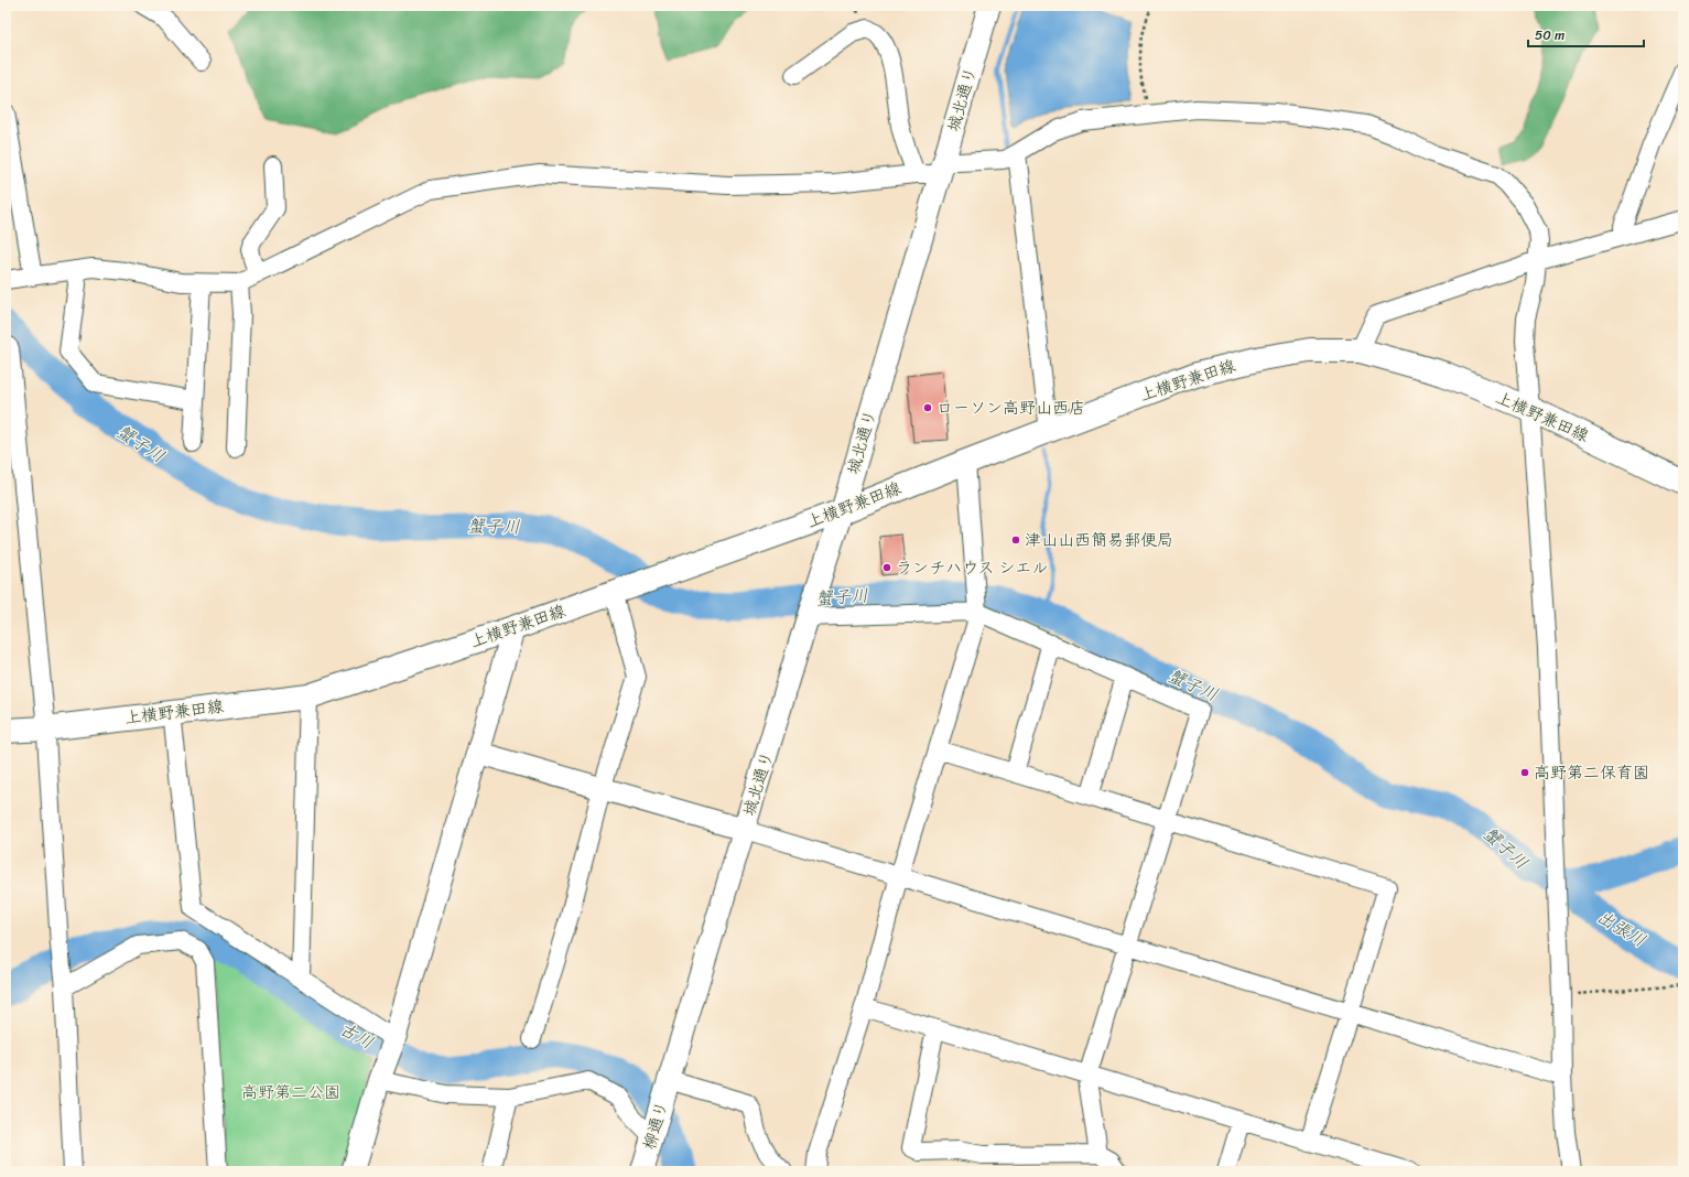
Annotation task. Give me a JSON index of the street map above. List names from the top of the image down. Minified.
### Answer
{"streets":{"main road":["上横野兼田線"],"street":["城北通り","柳通り"]},"crossings":[["城北通り","上横野兼田線"],["城北通り","柳通り"]],"water":["蟹子川","出張川","古川"],"parks":["高野第二公園"],"places":["ローソン高野山西店","津山山西簡易郵便局","ランチハウス シエル","高野第二保育園"],"scale_bar":"50 m"}
